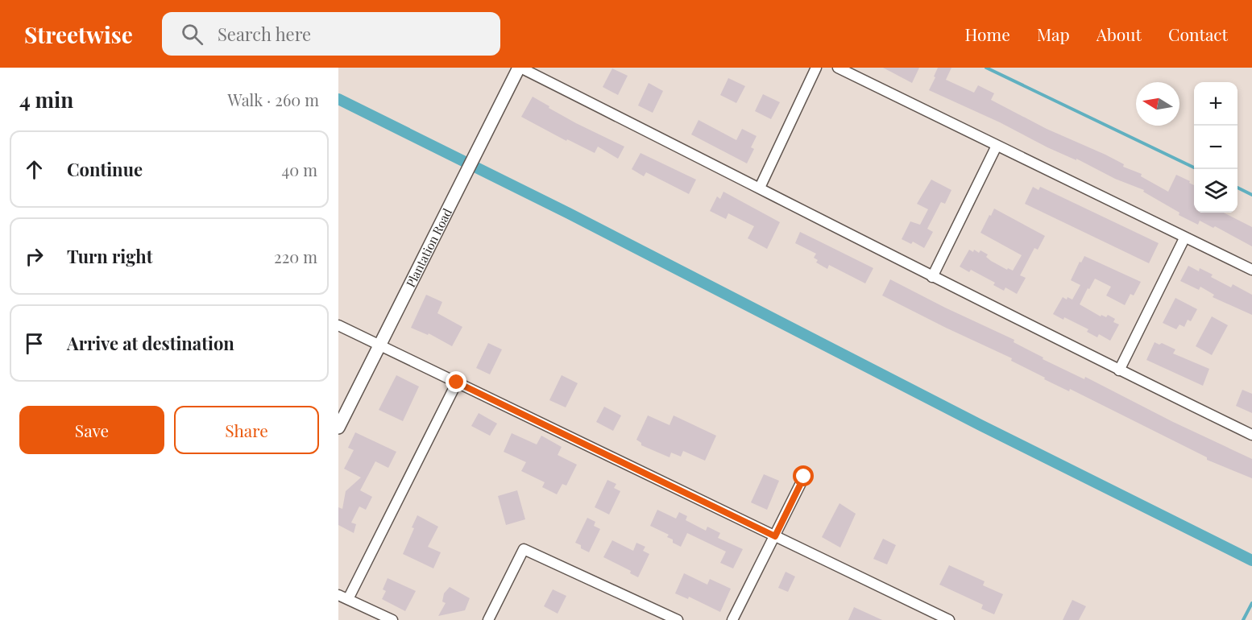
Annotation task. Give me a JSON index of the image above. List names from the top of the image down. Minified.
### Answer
{"streets":{"street":["Plantation Road"]},"north":"left","page":{"header":"Streetwise","search":"Search here","nav":["Home","Map","About","Contact"],"heading":["4 min","Walk · 260 m"],"map_buttons":["+","−"],"list":[["Continue","40 m"],["Turn right","220 m"],"Arrive at destination"],"buttons":["Save","Share"]}}
